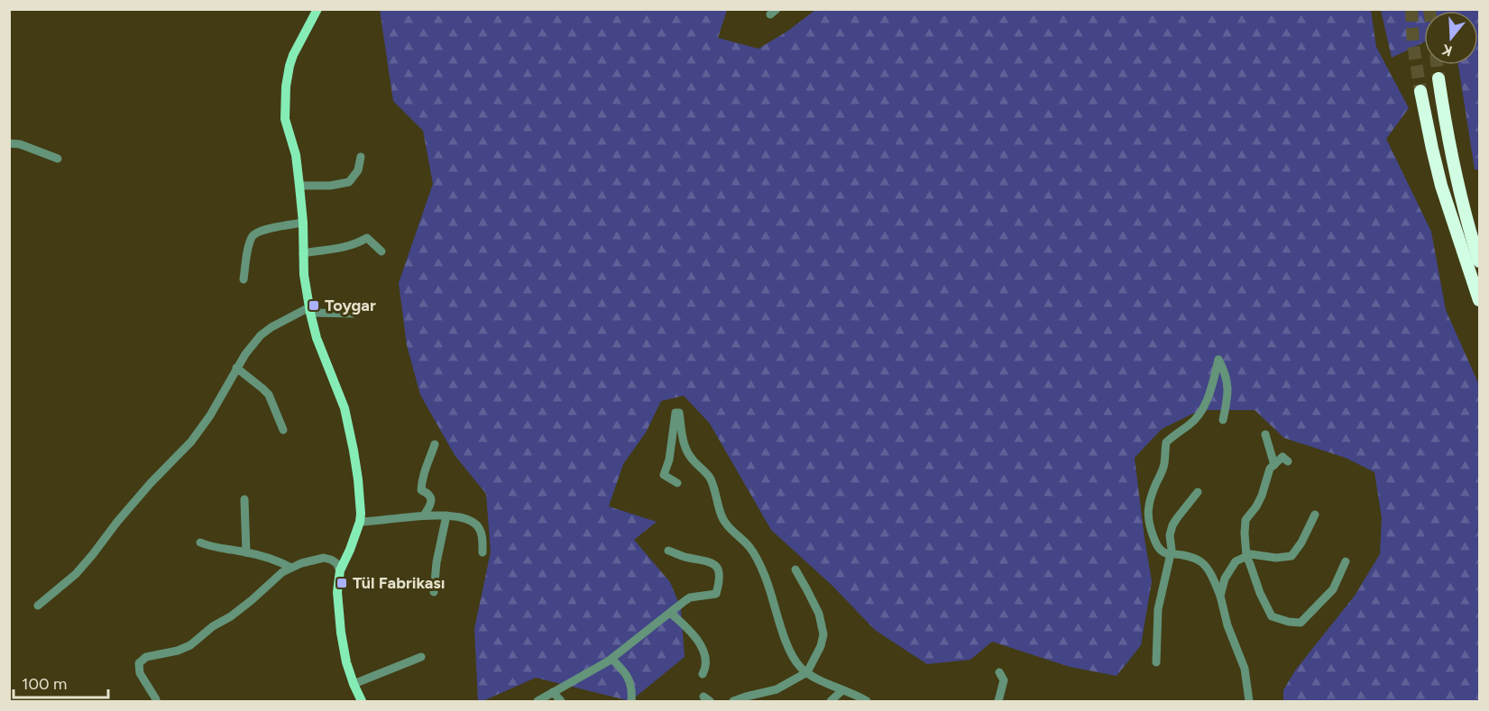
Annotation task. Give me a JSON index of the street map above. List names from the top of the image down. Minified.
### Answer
{"places":{"transit":["Toygar","Tül Fabrikası"]},"scale_bar":"100 m","north":"bottom"}
